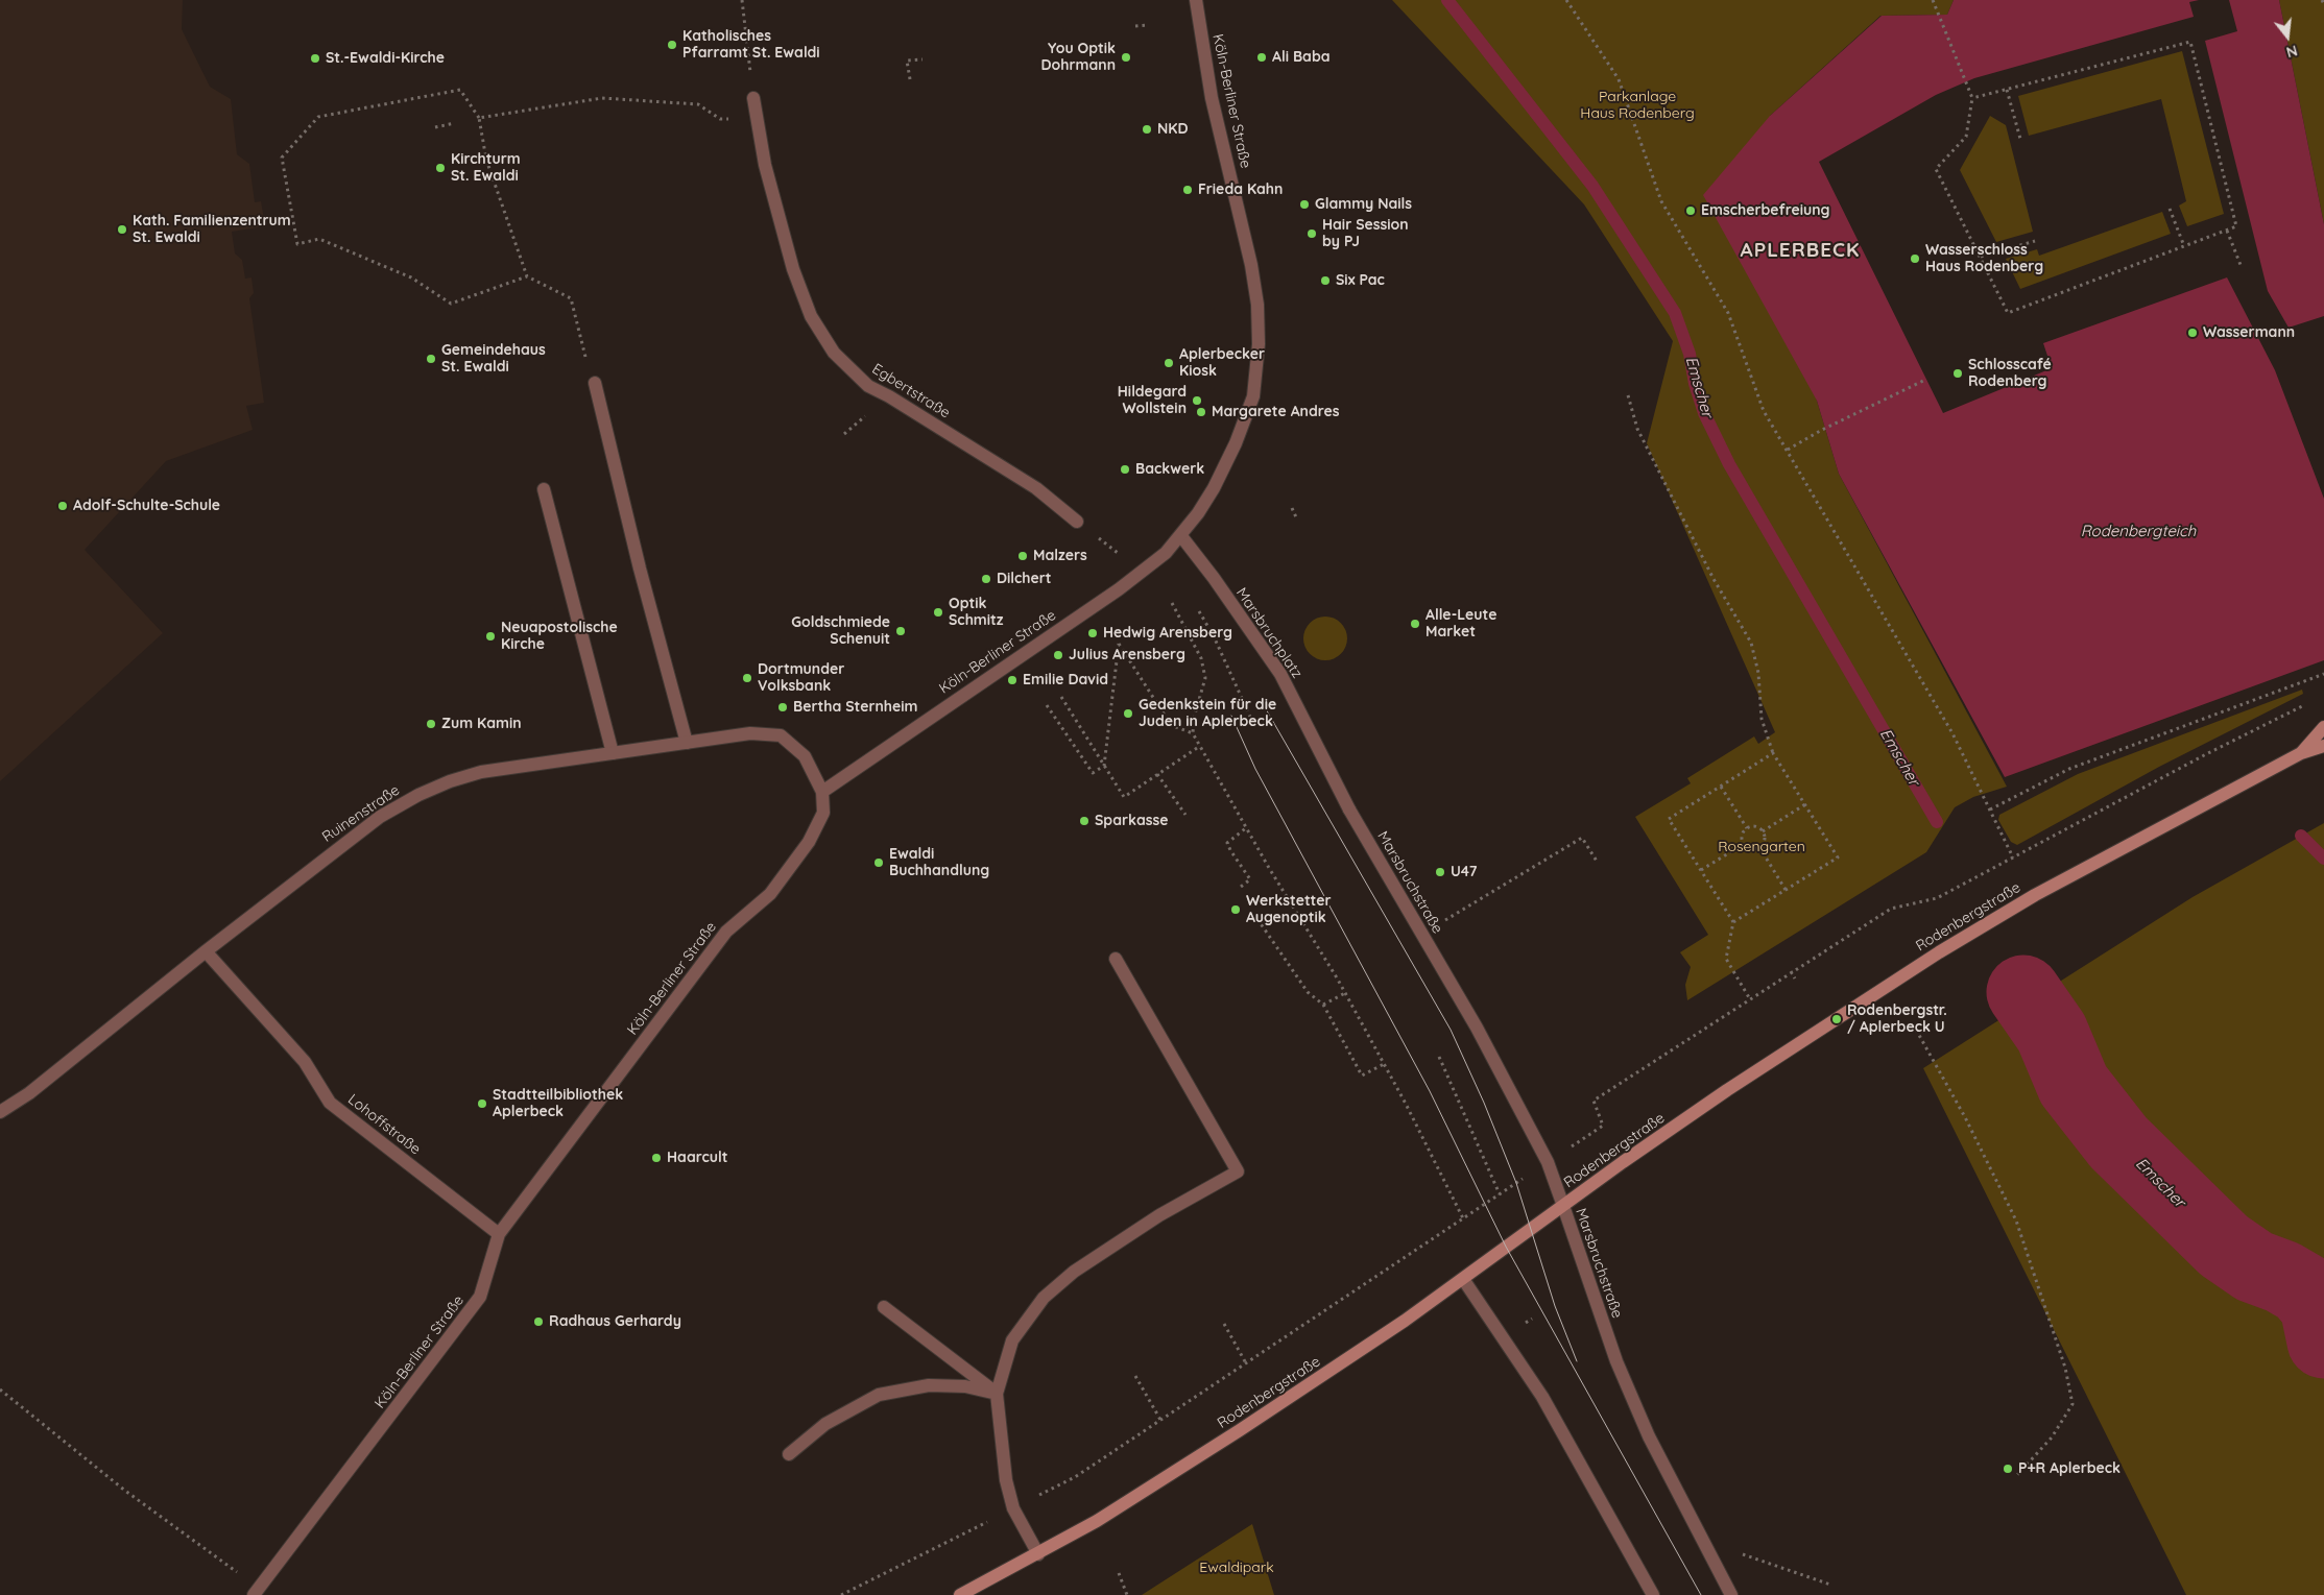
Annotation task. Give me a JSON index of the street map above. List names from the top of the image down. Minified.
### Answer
{"streets":{"main road":["Rodenbergstraße"],"street":["Köln-Berliner Straße","Egbertstraße","Marsbruchplatz","Ruinenstraße","Marsbruchstraße","Lohoffstraße"]},"crossings":[["Köln-Berliner Straße","Marsbruchplatz"],["Köln-Berliner Straße","Ruinenstraße"],["Köln-Berliner Straße","Lohoffstraße"],["Marsbruchplatz","Marsbruchstraße"],["Ruinenstraße","Lohoffstraße"],["Marsbruchstraße","Rodenbergstraße"]],"districts":["APLERBECK"],"water":["Emscher","Rodenbergteich"],"parks":["Parkanlage Haus Rodenberg","Rosengarten","Ewaldipark"],"places":["Katholisches Pfarramt St. Ewaldi","You Optik Dohrmann","Ali Baba","St.-Ewaldi-Kirche","NKD","Kirchturm St. Ewaldi","Frieda Kahn","Glammy Nails","Emscherbefreiung","Kath. Familienzentrum St. Ewaldi","Hair Session by PJ","Wasserschloss Haus Rodenberg","Six Pac","Wassermann","Gemeindehaus St. Ewaldi","Aplerbecker Kiosk","Schlosscafé Rodenberg","Hildegard Wollstein","Margarete Andres","Backwerk","Adolf-Schulte-Schule","Malzers","Dilchert","Optik Schmitz","Alle-Leute Market","Goldschmiede Schenuit","Hedwig Arensberg","Neuapostolische Kirche","Julius Arensberg","Dortmunder Volksbank","Emilie David","Bertha Sternheim","Gedenkstein für die Juden in Aplerbeck","Zum Kamin","Sparkasse","Ewaldi Buchhandlung","U47","Werkstetter Augenoptik","Rodenbergstr. / Aplerbeck U","Stadtteilbibliothek Aplerbeck","Haarcult","Radhaus Gerhardy","P+R Aplerbeck"],"north":"bottom"}
